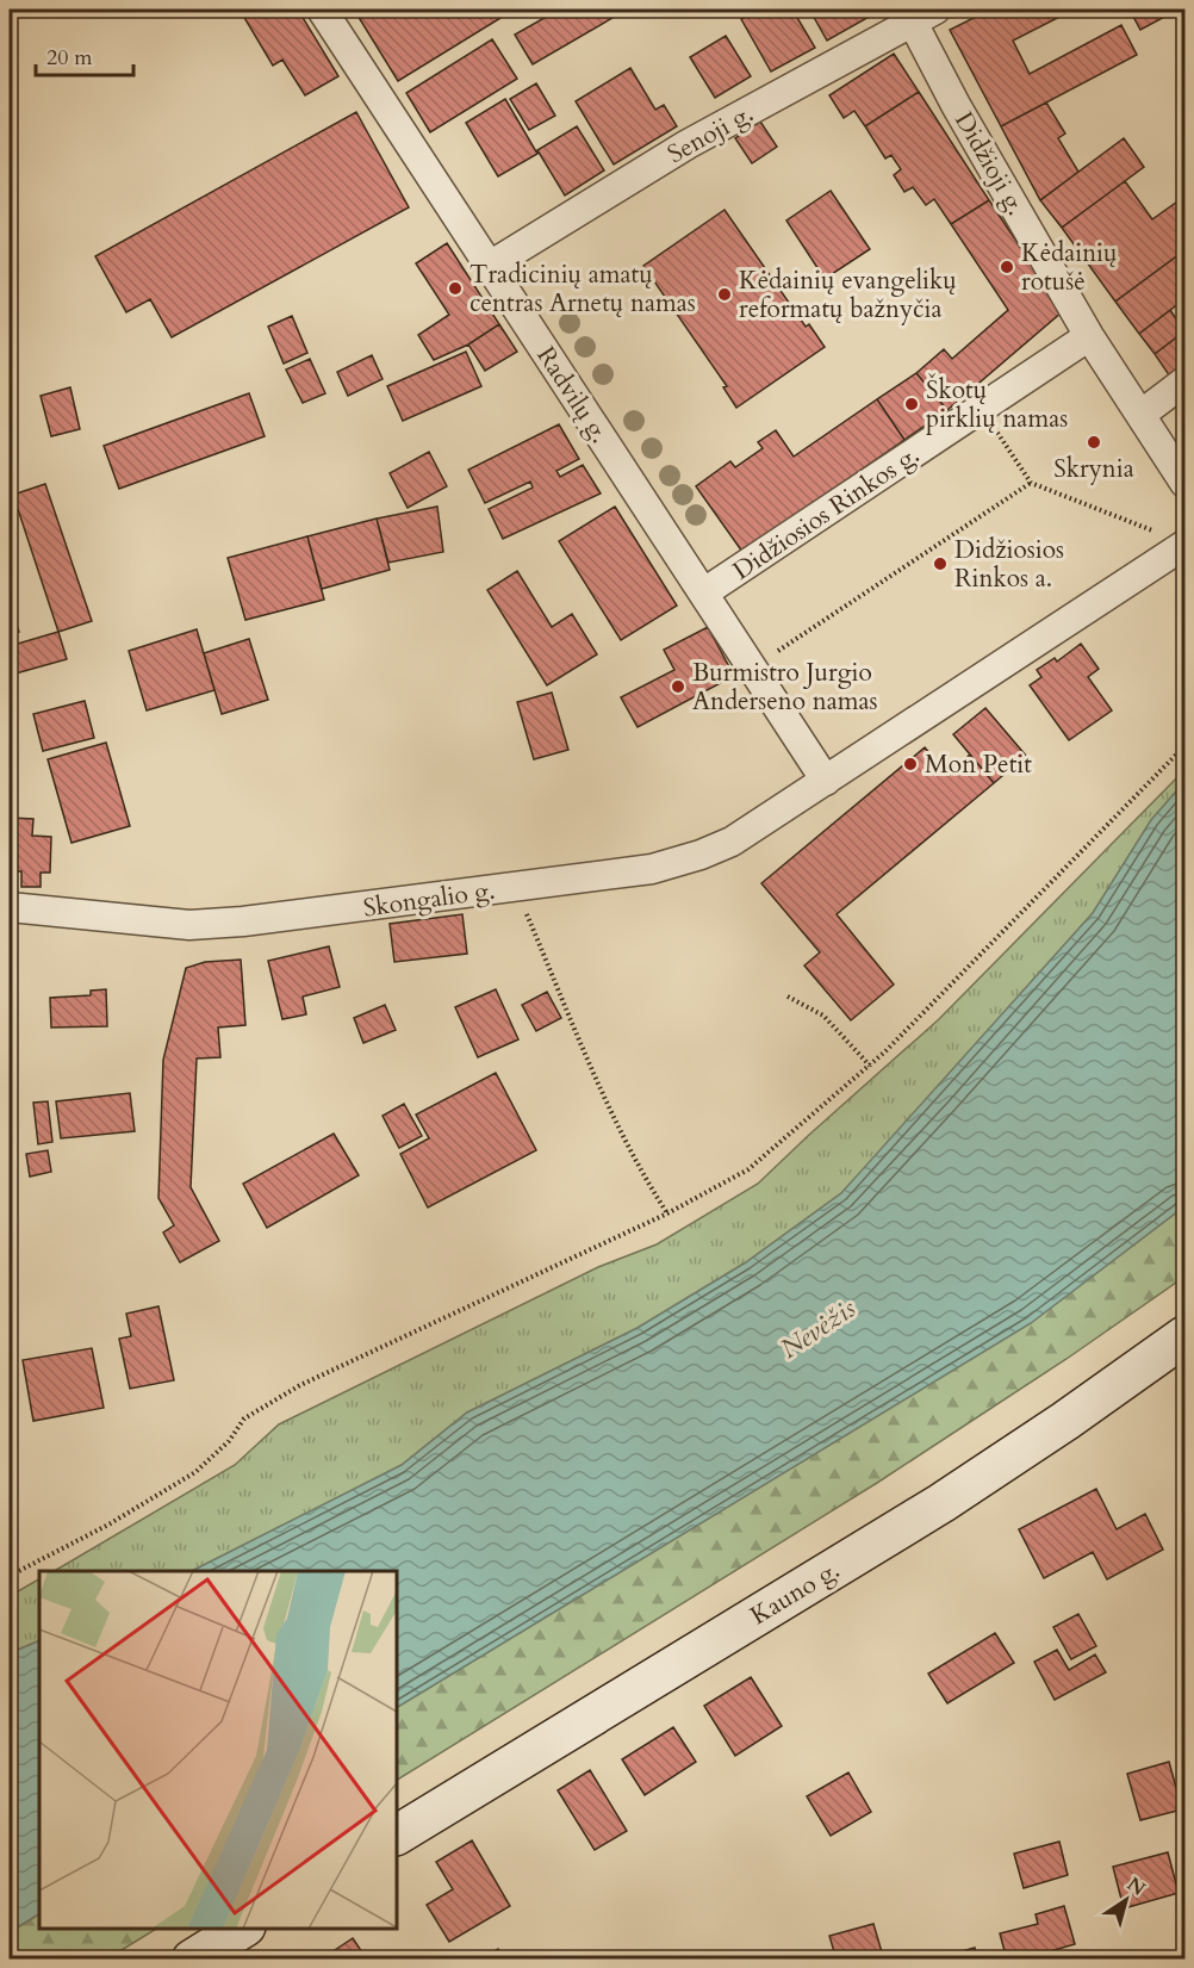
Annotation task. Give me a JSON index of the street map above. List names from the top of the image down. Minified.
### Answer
{"streets":{"main road":["Kauno g."],"street":["Senoji g.","Didžioji g.","Radvilų g.","Didžiosios Rinkos g.","Skongalio g."]},"crossings":[["Senoji g.","Didžioji g."],["Senoji g.","Radvilų g."],["Didžioji g.","Didžiosios Rinkos g."],["Radvilų g.","Didžiosios Rinkos g."],["Radvilų g.","Skongalio g."]],"water":["Nevėžis"],"places":["Kėdainių rotušė","Tradicinių amatų centras Arnetų namas","Kėdainių evangelikų reformatų bažnyčia","Škotų pirklių namas","Skrynia","Didžiosios Rinkos a.","Burmistro Jurgio Anderseno namas","Mon Petit"],"scale_bar":"20 m","north":"top right"}
